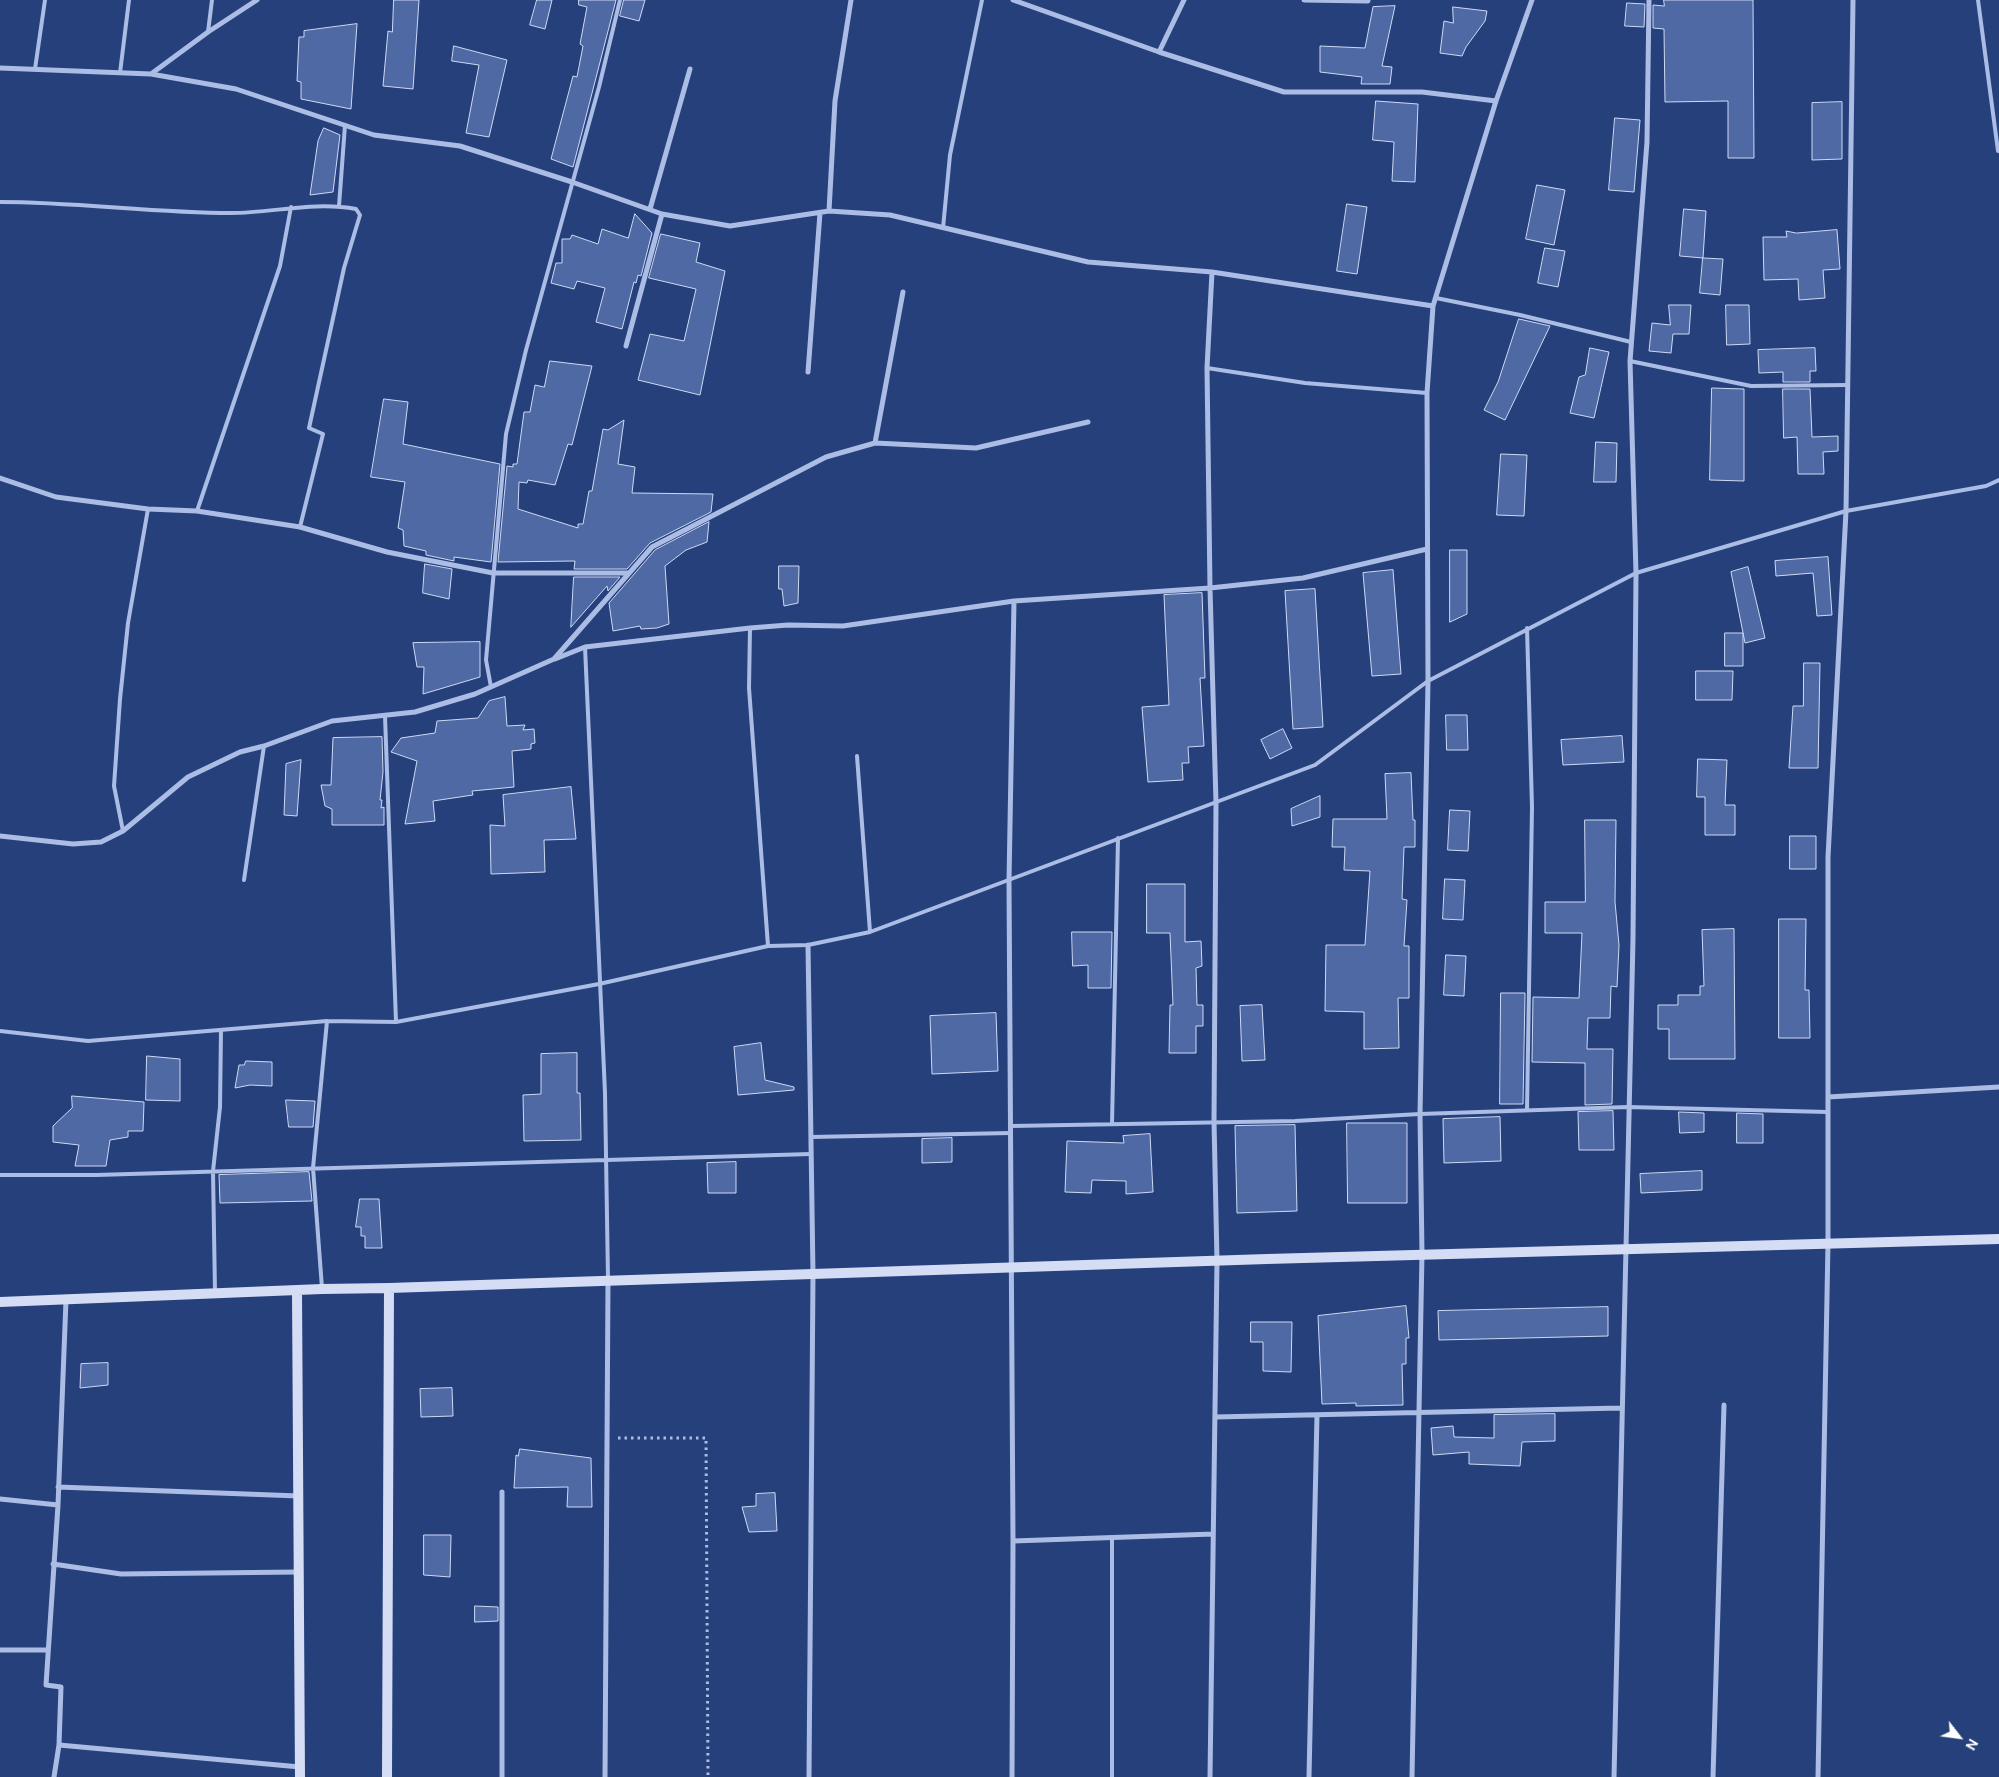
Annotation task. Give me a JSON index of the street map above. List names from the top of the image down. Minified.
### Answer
{"north":"bottom right"}
